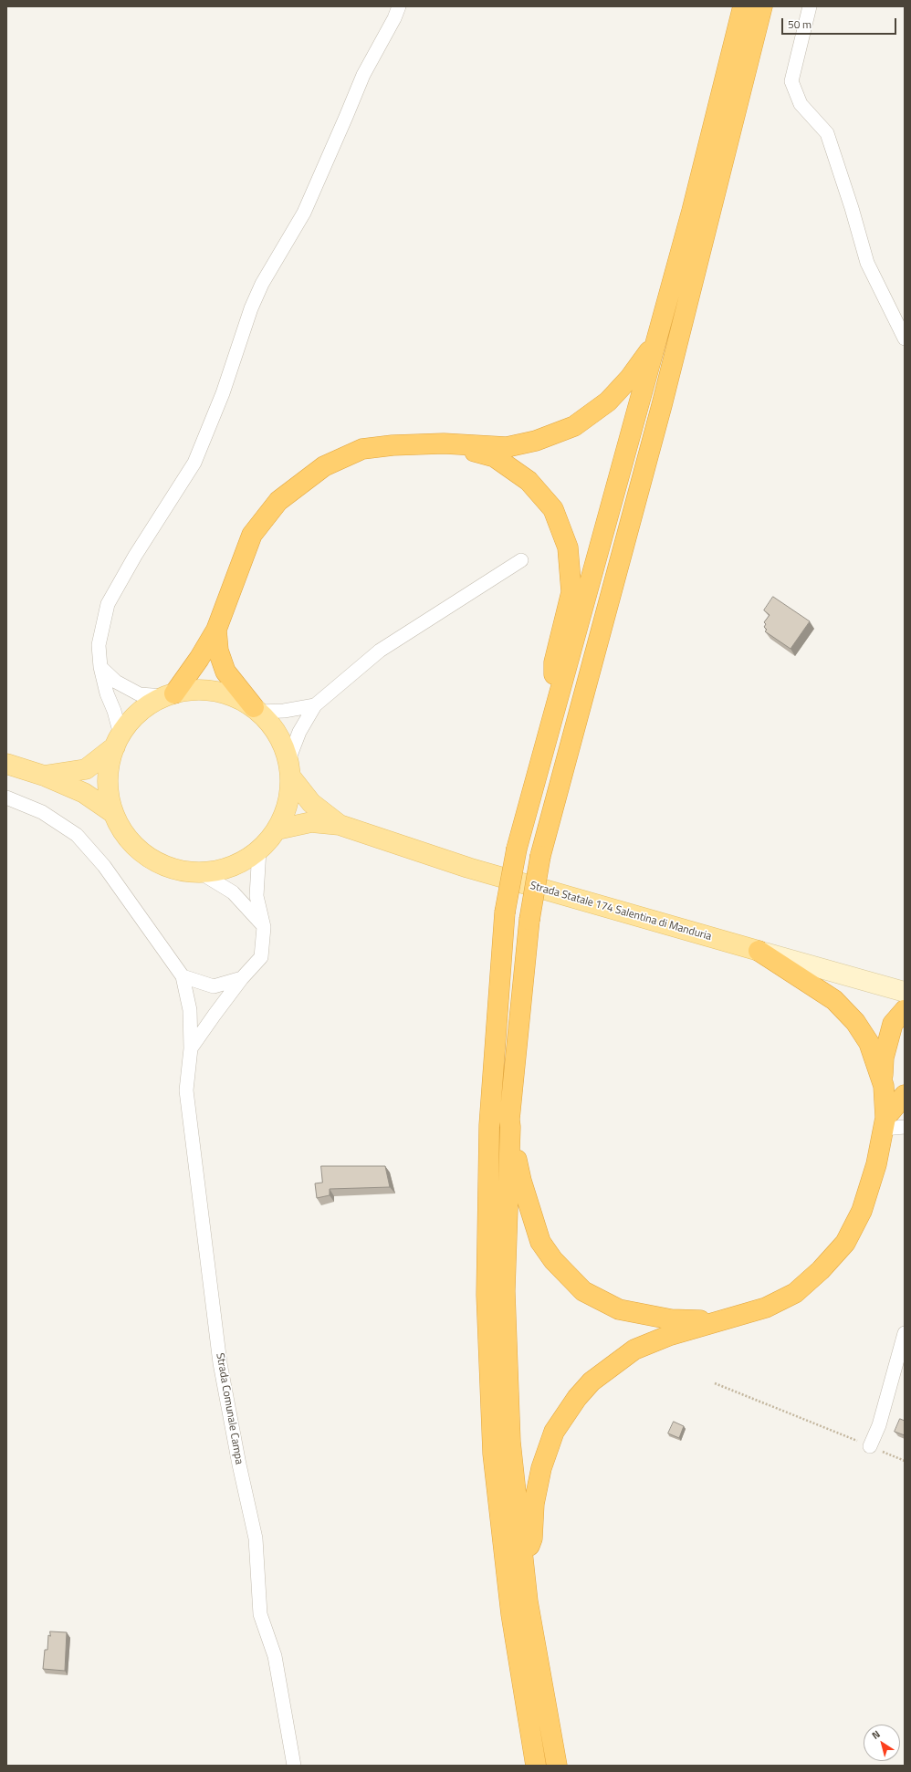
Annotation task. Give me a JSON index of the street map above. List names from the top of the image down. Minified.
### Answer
{"streets":{"main road":["Strada Statale 174 Salentina di Manduria"],"street":["Strada Comunale Campa"]},"scale_bar":"50 m","north":"top left"}
